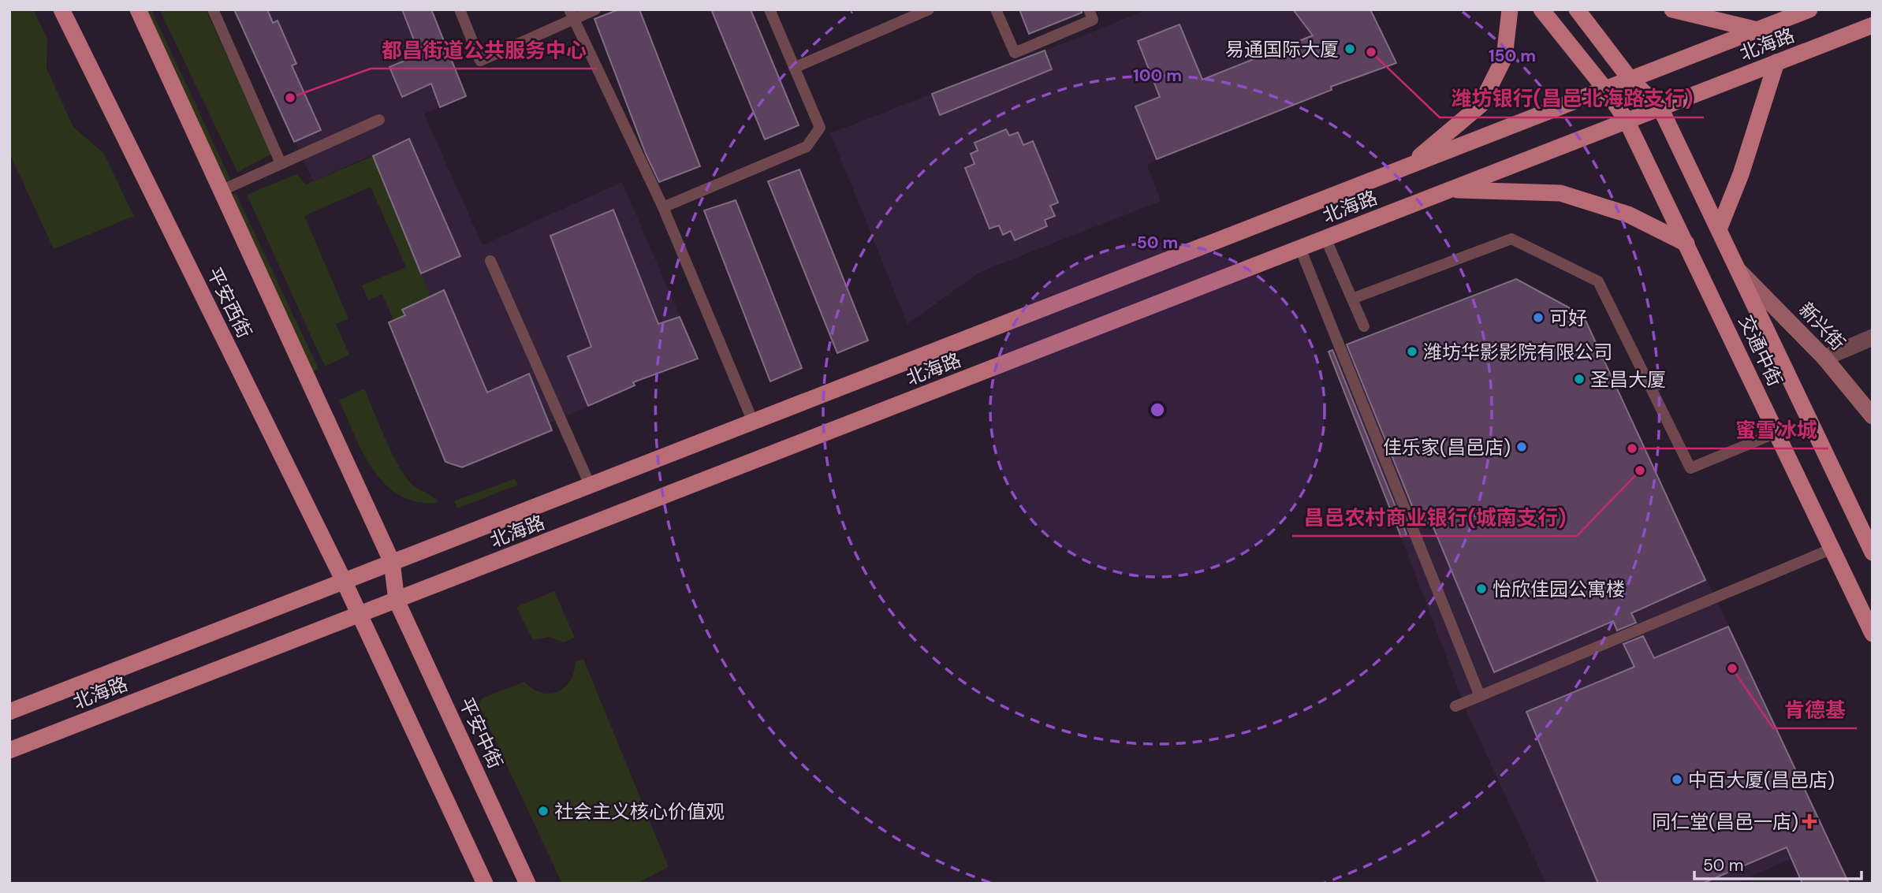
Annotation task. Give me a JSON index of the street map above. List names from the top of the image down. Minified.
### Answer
{"streets":{"main road":["北海路","平安西街","交通中街","平安中街"],"street":["新兴街"]},"crossings":[["北海路","平安西街"],["北海路","交通中街"],["北海路","平安中街"],["平安西街","平安中街"],["新兴街","交通中街"]],"places":{"other":["易通国际大厦","潍坊银行(昌邑北海路支行)","都昌街道公共服务中心","可好","潍坊华影影院有限公司","圣昌大厦","佳乐家(昌邑店)","蜜雪冰城","昌邑农村商业银行(城南支行)","怡欣佳园公寓楼","肯德基","中百大厦(昌邑店)","社会主义核心价值观"],"health":["同仁堂(昌邑一店)"]},"scale_bar":"50 m","rings":["150 m","100 m","50 m"]}
